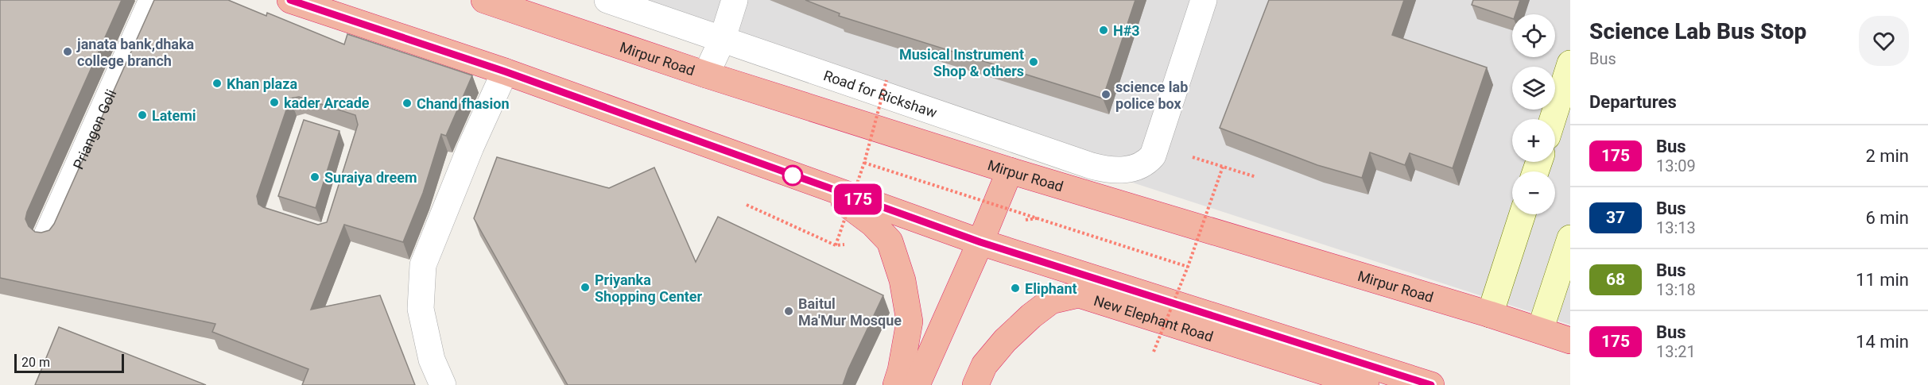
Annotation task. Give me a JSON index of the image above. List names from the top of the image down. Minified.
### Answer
{"streets":{"highway":["Mirpur Road","New Elephant Road"],"street":["Road for Rickshaw","Priangon Goli"]},"places":["H#3","janata bank,dhaka college branch","Musical Instrument Shop & others","Khan plaza","science lab police box","kader Arcade","Chand fhasion","Latemi","Suraiya dreem","Priyanka Shopping Center","Eliphant","Baitul Ma'Mur Mosque"],"lines":["bus line 175"],"scale_bar":"20 m","page":{"on_map":"175","heading":[["Science Lab Bus Stop","Bus"],"Departures"],"map_buttons":["+","−"],"list":[{"mark":"175","name":"Bus","note":"13:09","value":"2 min"},{"mark":"37","name":"Bus","note":"13:13","value":"6 min"},{"mark":"68","name":"Bus","note":"13:18","value":"11 min"},{"mark":"175","name":"Bus","note":"13:21","value":"14 min"}],"scale":"20 m"}}
